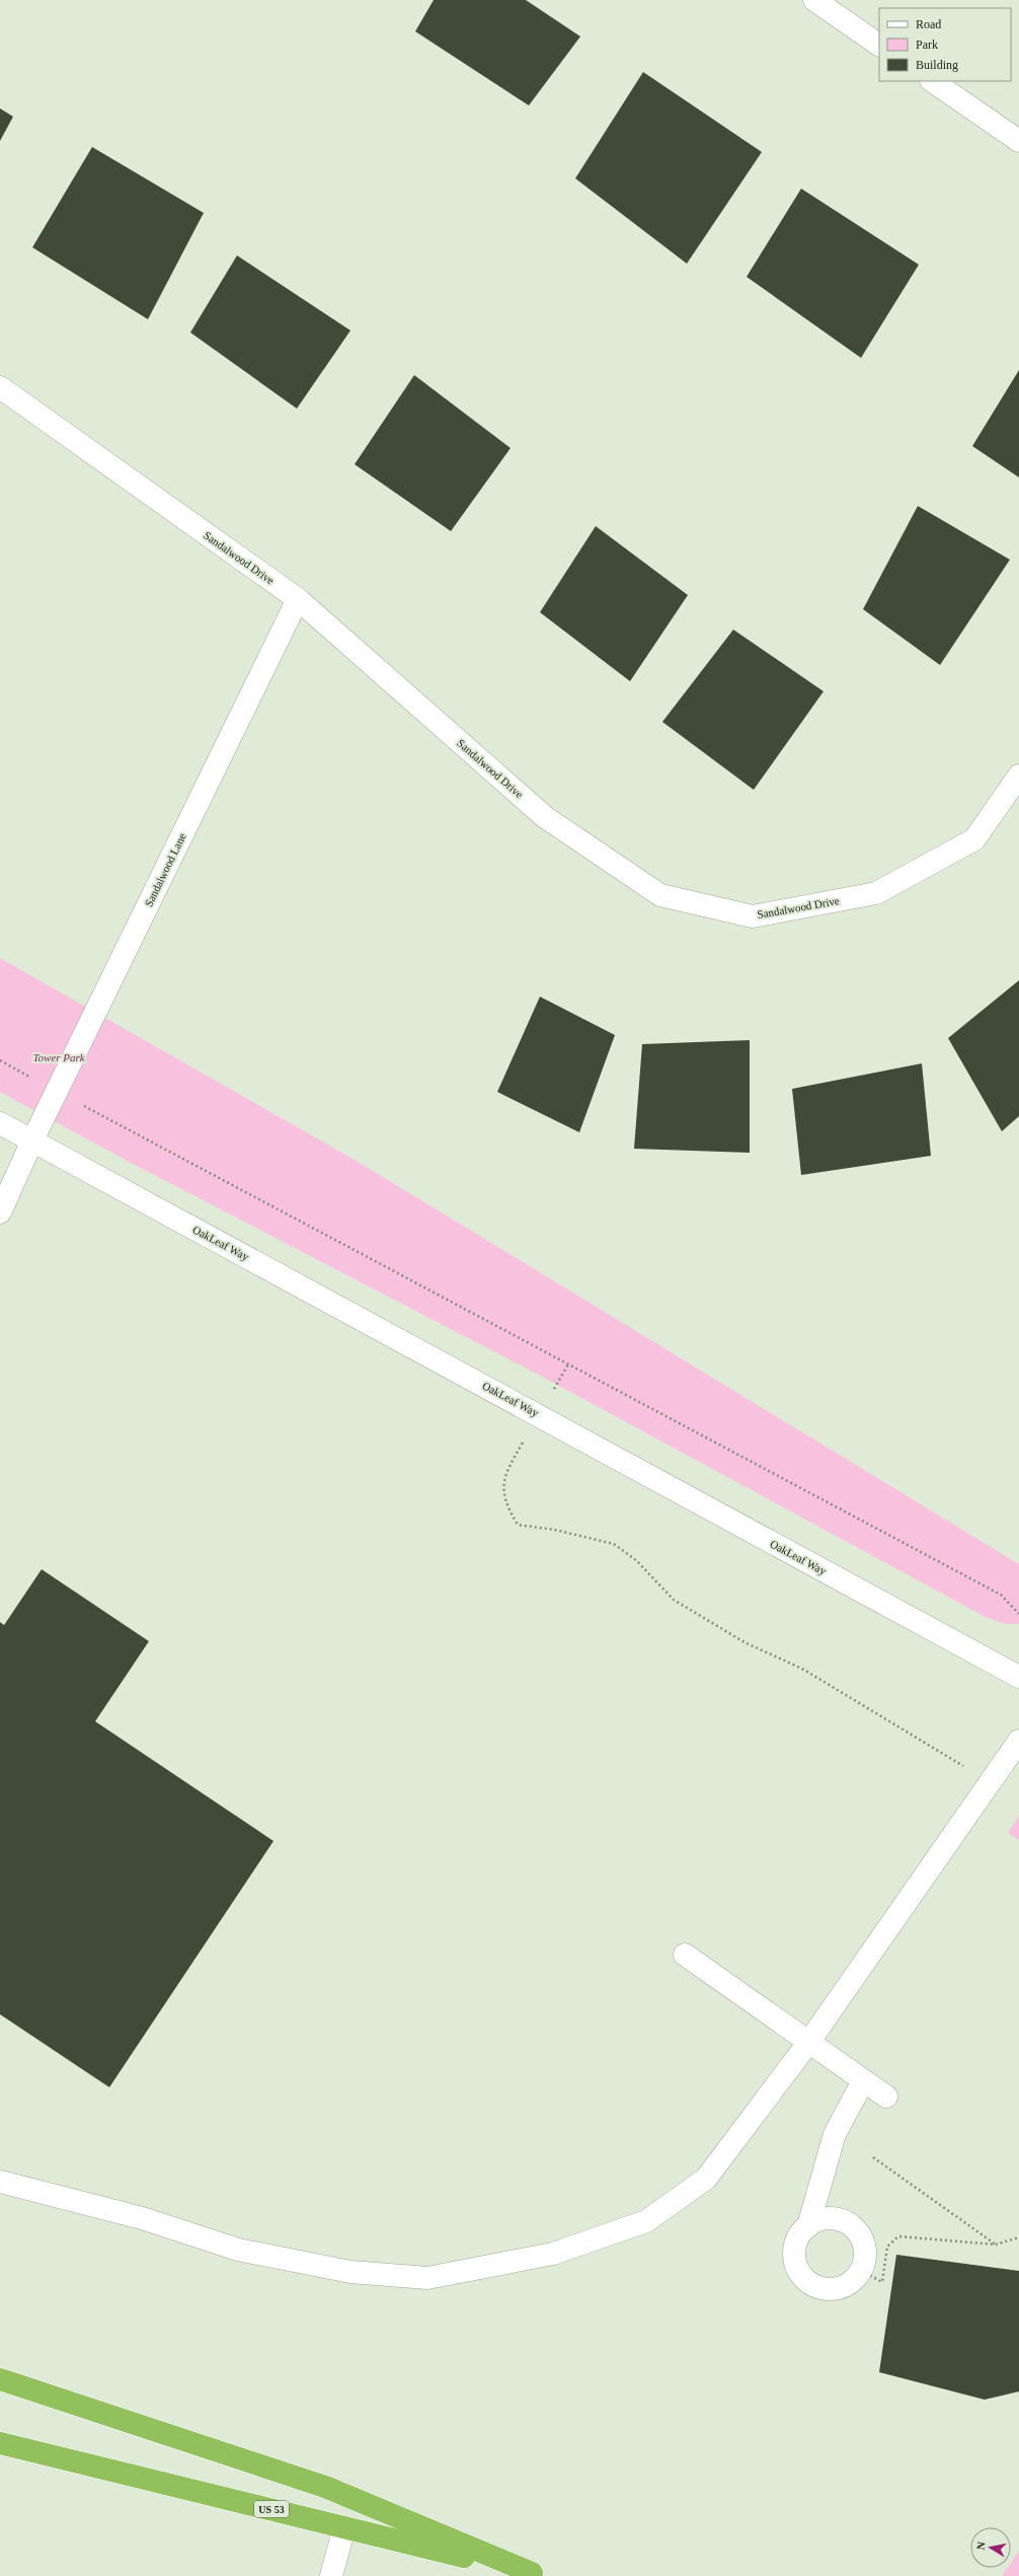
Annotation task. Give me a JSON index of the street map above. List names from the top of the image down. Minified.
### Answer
{"streets":{"highway":["US 53"],"street":["Sandalwood Drive","Sandalwood Lane","OakLeaf Way"]},"crossings":[["Sandalwood Drive","Sandalwood Lane"],["Sandalwood Lane","OakLeaf Way"]],"parks":["Tower Park"],"legend":["Road","Park","Building"],"north":"left"}
